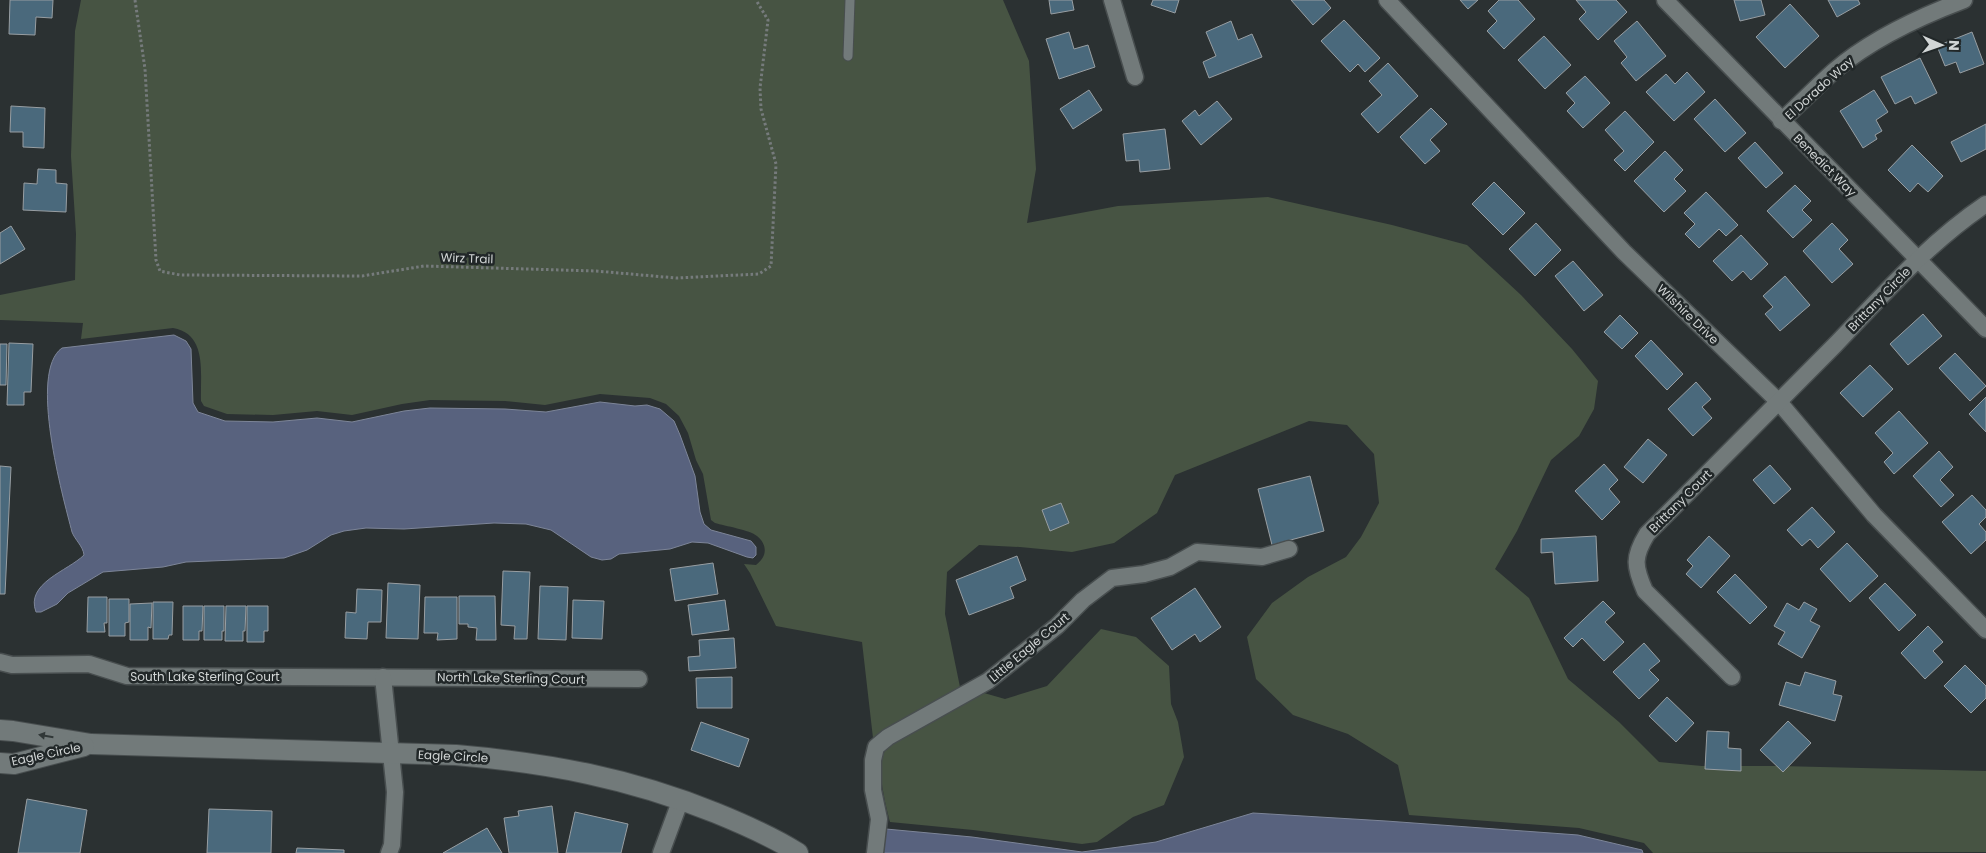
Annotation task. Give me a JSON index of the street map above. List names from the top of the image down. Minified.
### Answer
{"streets":{"street":["El Dorado Way","Benedict Way","Brittany Circle","Wilshire Drive","Brittany Court","Little Eagle Court","South Lake Sterling Court","North Lake Sterling Court","Eagle Circle"],"path":["Wirz Trail"]},"crossings":[["El Dorado Way","Benedict Way"],["Benedict Way","Brittany Circle"],["Brittany Circle","Wilshire Drive"],["Brittany Circle","Brittany Court"],["Wilshire Drive","Brittany Court"],["South Lake Sterling Court","North Lake Sterling Court"]],"north":"right"}
